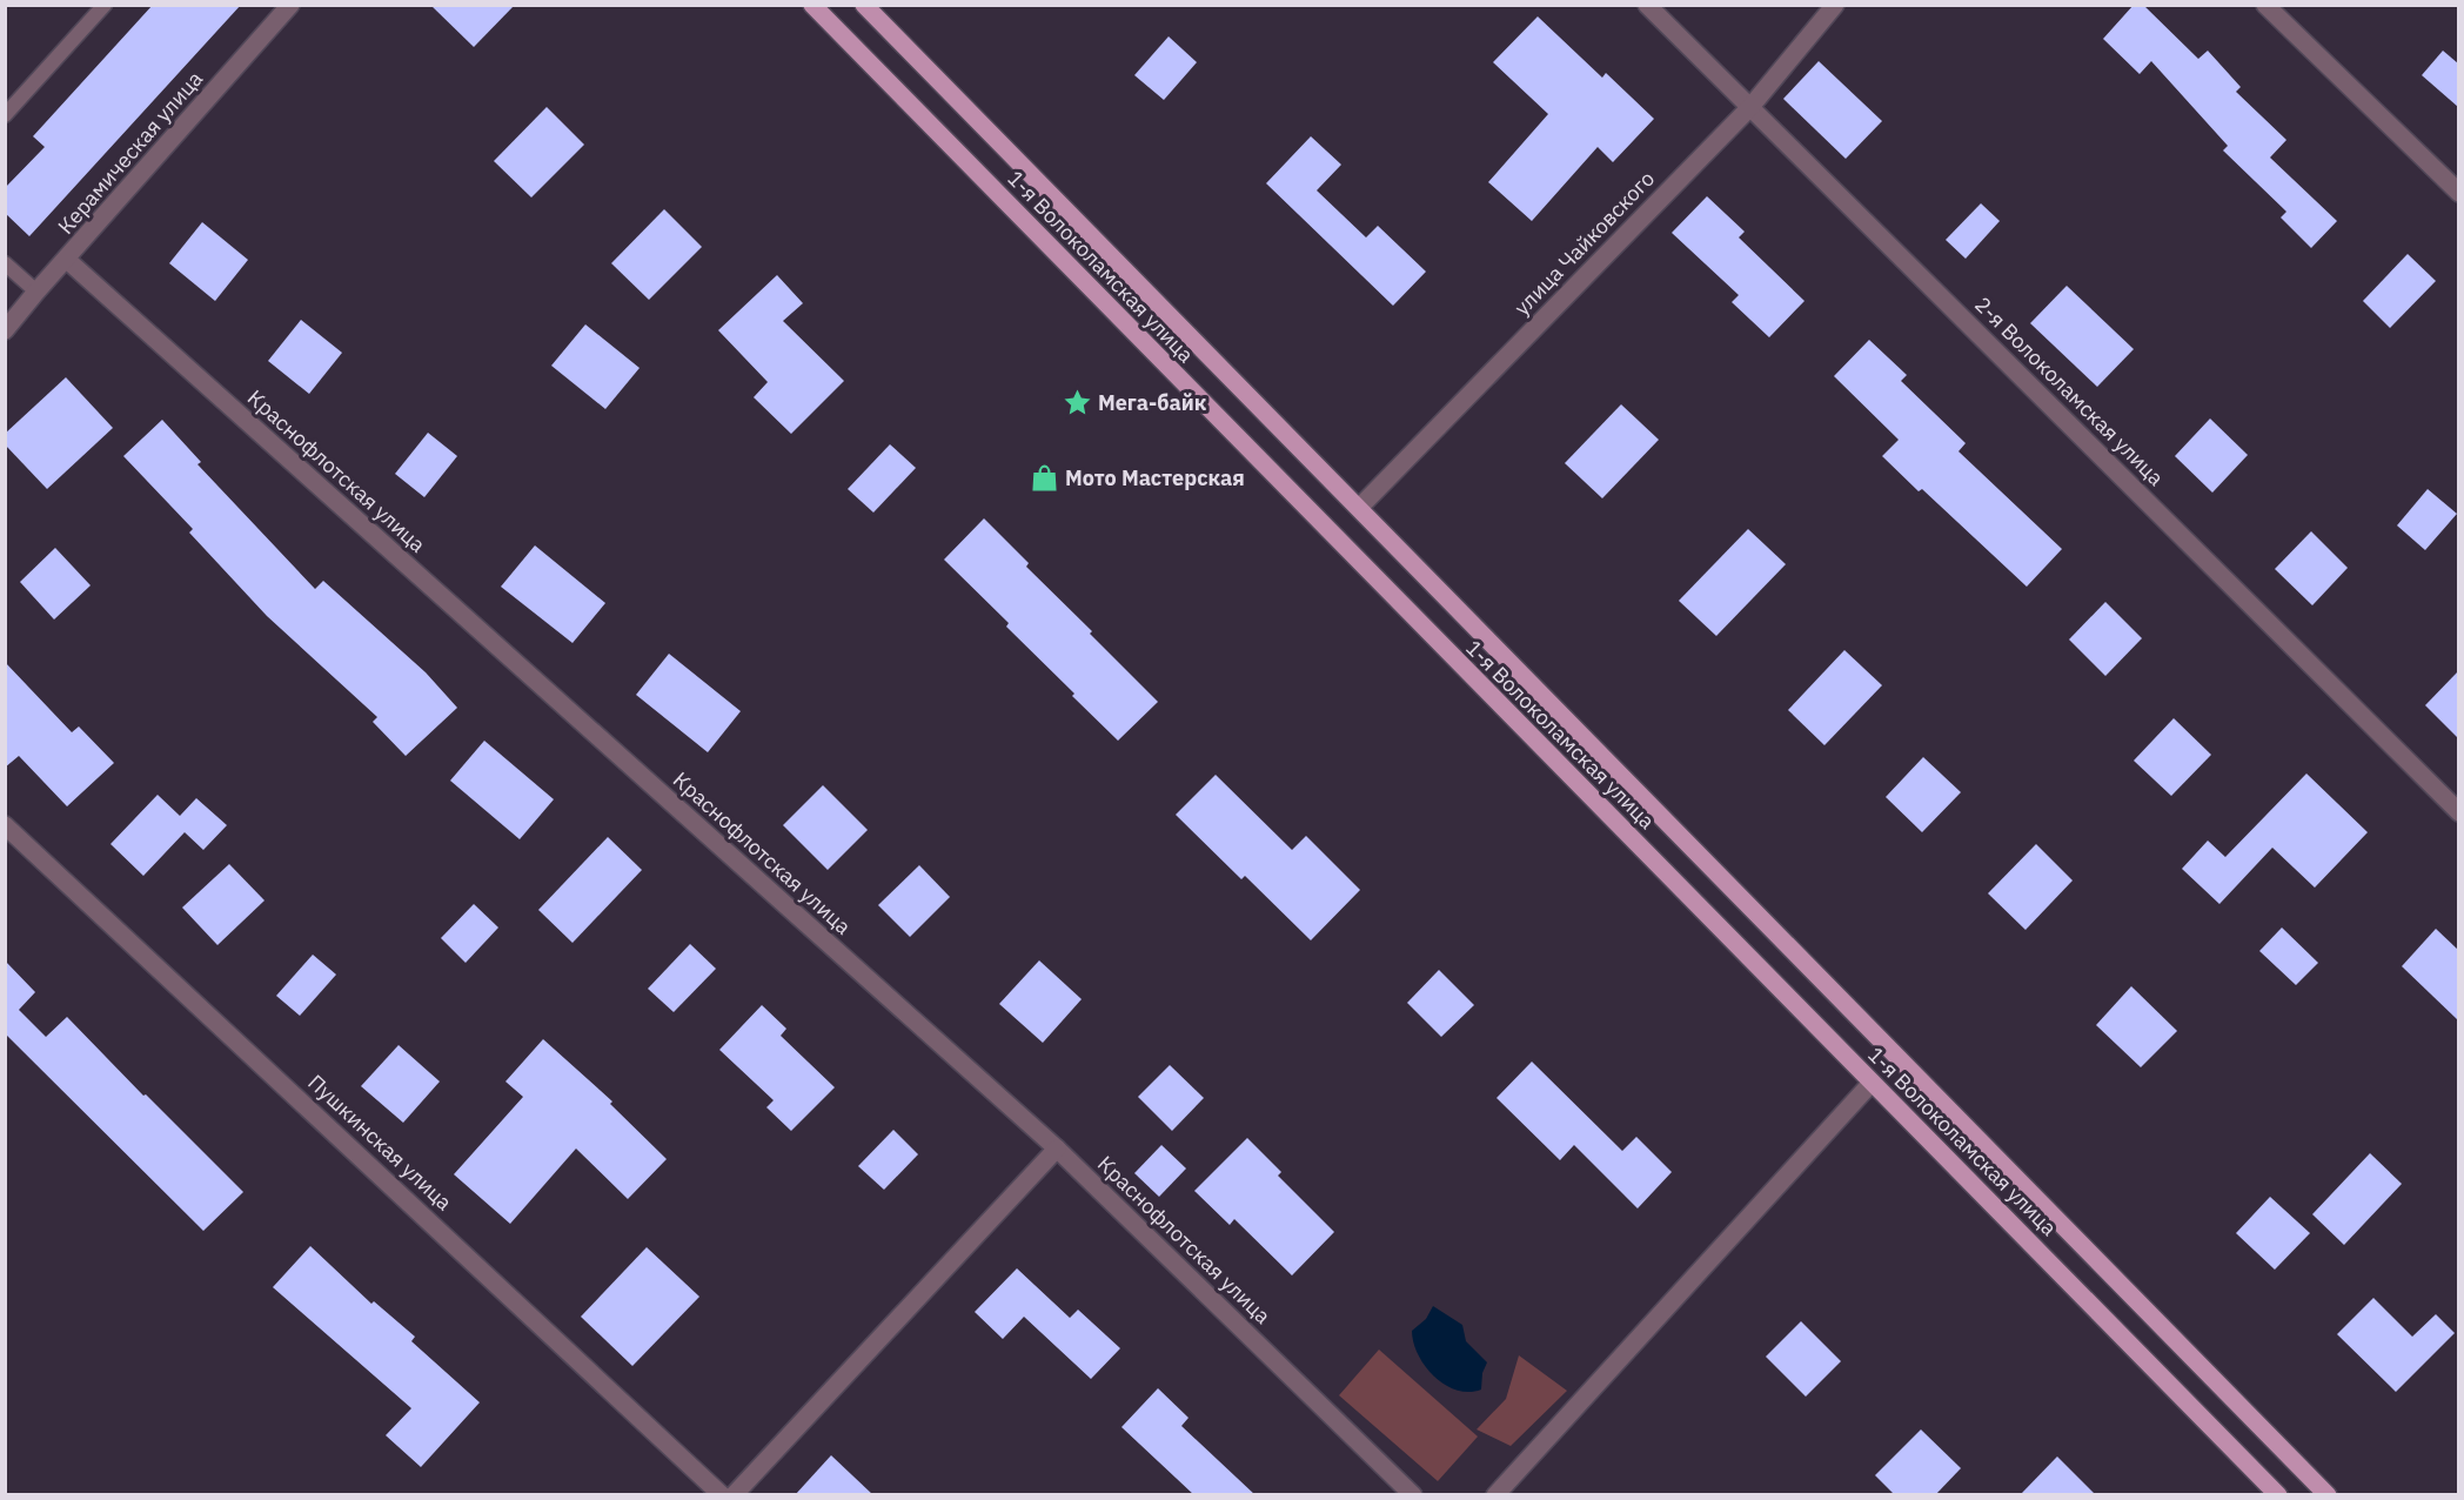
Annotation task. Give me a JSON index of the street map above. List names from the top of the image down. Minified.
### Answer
{"streets":{"main road":["1-я Волоколамская улица"],"street":["Керамическая улица","улица Чайковского","2-я Волоколамская улица","Краснофлотская улица","Пушкинская улица"]},"crossings":[["Керамическая улица","Краснофлотская улица"],["улица Чайковского","1-я Волоколамская улица"],["улица Чайковского","2-я Волоколамская улица"]],"places":{"place":["Мега-байк"],"shop":["Мото Мастерская"]}}
